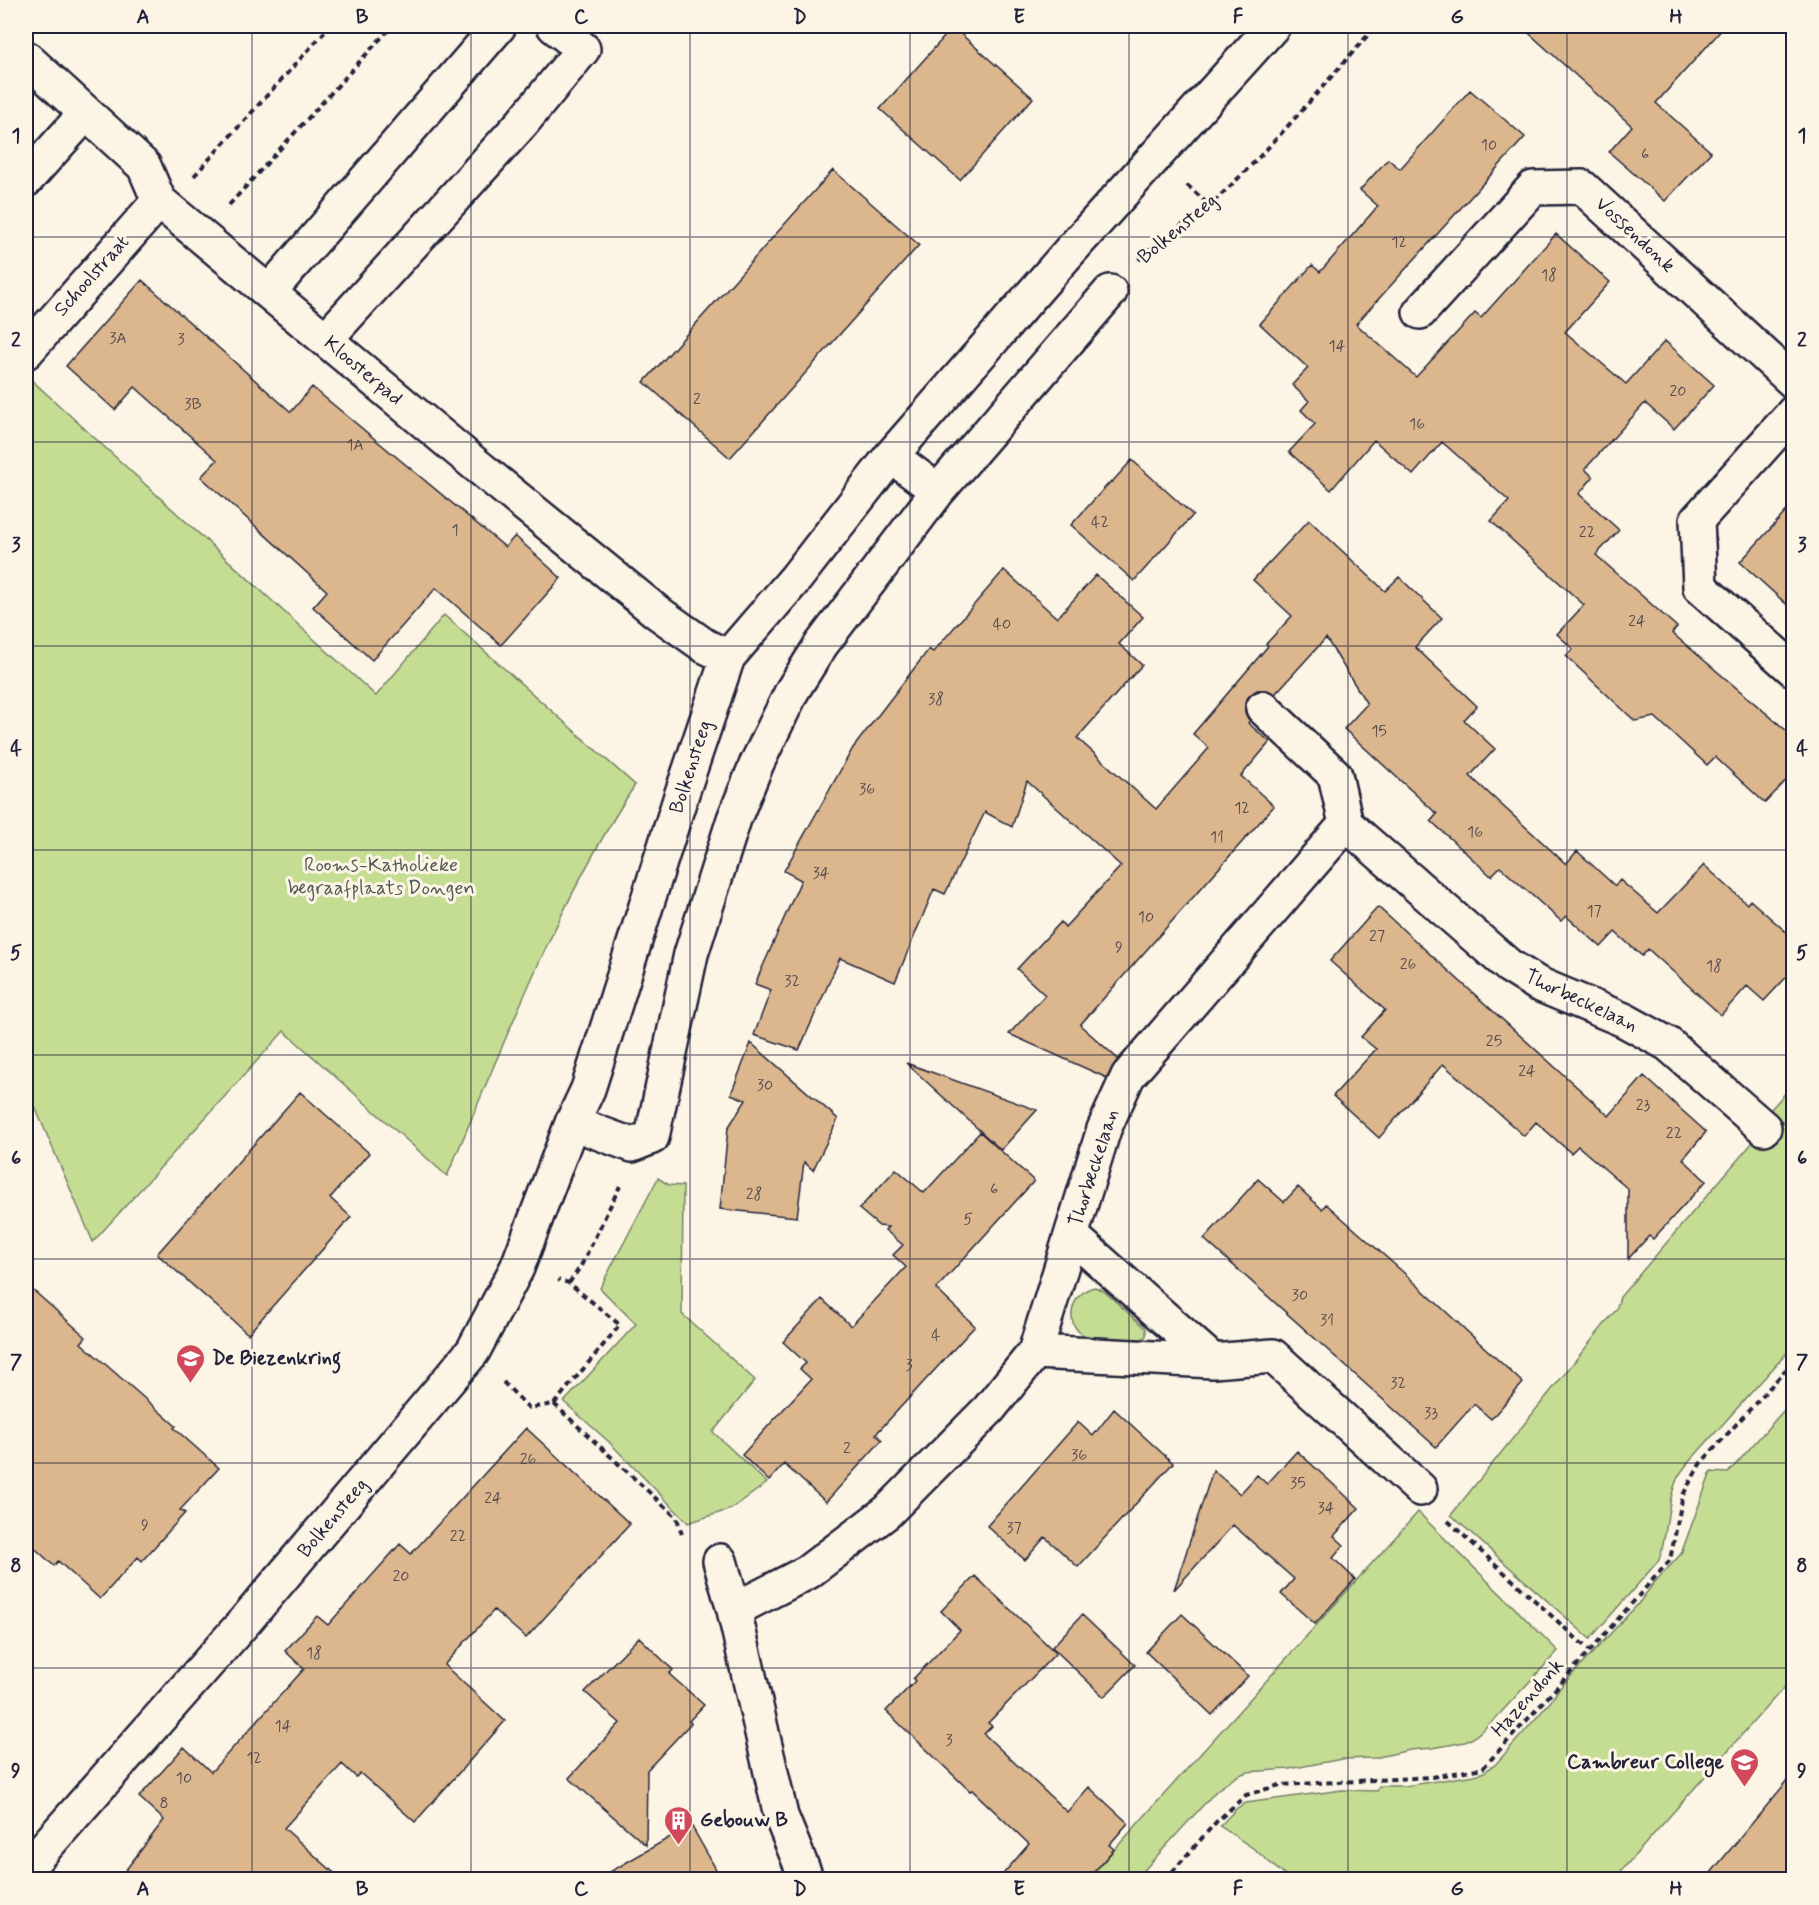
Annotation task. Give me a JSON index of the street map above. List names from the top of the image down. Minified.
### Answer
{"streets":{"street":["Bolkensteeg","Vossendonk","Schoolstraat","Kloosterpad","Thorbeckelaan"],"path":["Hazendonk"]},"crossings":[["Bolkensteeg","Kloosterpad"],["Schoolstraat","Kloosterpad"]],"parks":["Rooms-Katholieke begraafplaats Dongen"],"places":{"school or university":["De Biezenkring","Cambreur College"],"building":["Gebouw B"]},"house_numbers":["10","6","12","18","3A","3","14","20","2","3B","16","1A","42","1","22","24","40","38","15","36","12","16","11","34","17","10","27","9","26","18","32","25","24","30","23","22","6","28","5","30","31","4","3","32","33","2","36","26","35","24","34","9","37","22","20","18","14","3","12","10","8"],"grid":{"columns":["A","B","C","D","E","F","G","H"],"rows":["1","2","3","4","5","6","7","8","9"]}}
